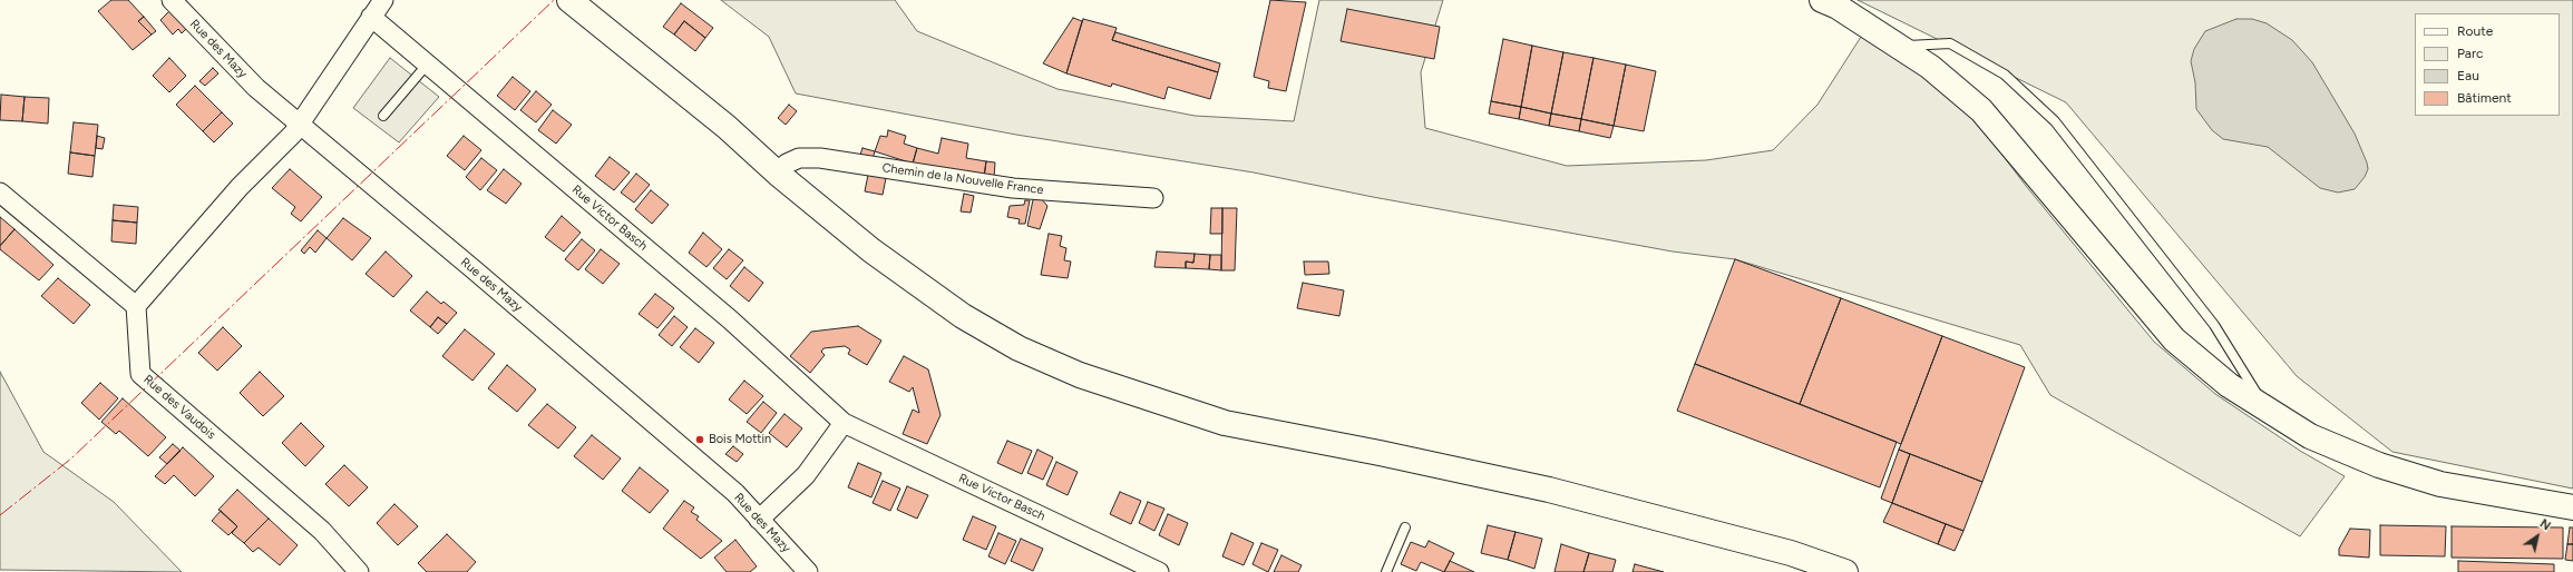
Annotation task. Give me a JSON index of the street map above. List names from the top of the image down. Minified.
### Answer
{"streets":{"street":["Rue des Mazy","Chemin de la Nouvelle France","Rue Victor Basch","Rue des Vaudois"]},"places":["Bois Mottin"],"legend":["Route","Parc","Eau","Bâtiment"],"north":"top right"}
